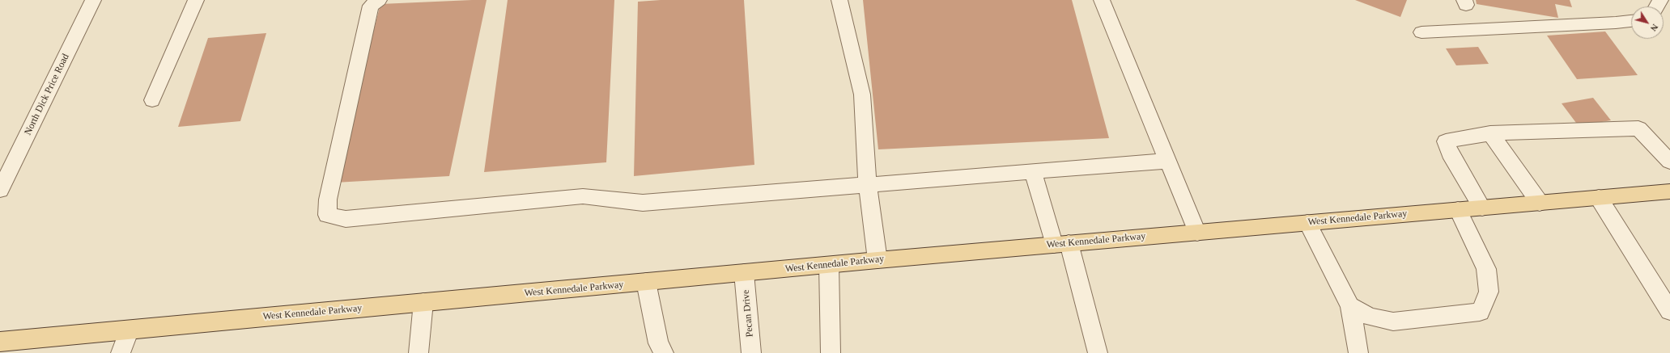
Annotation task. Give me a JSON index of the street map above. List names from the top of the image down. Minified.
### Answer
{"streets":{"main road":["West Kennedale Parkway"],"street":["North Dick Price Road","Pecan Drive"]},"crossings":[["West Kennedale Parkway","Pecan Drive"]],"north":"bottom right"}
